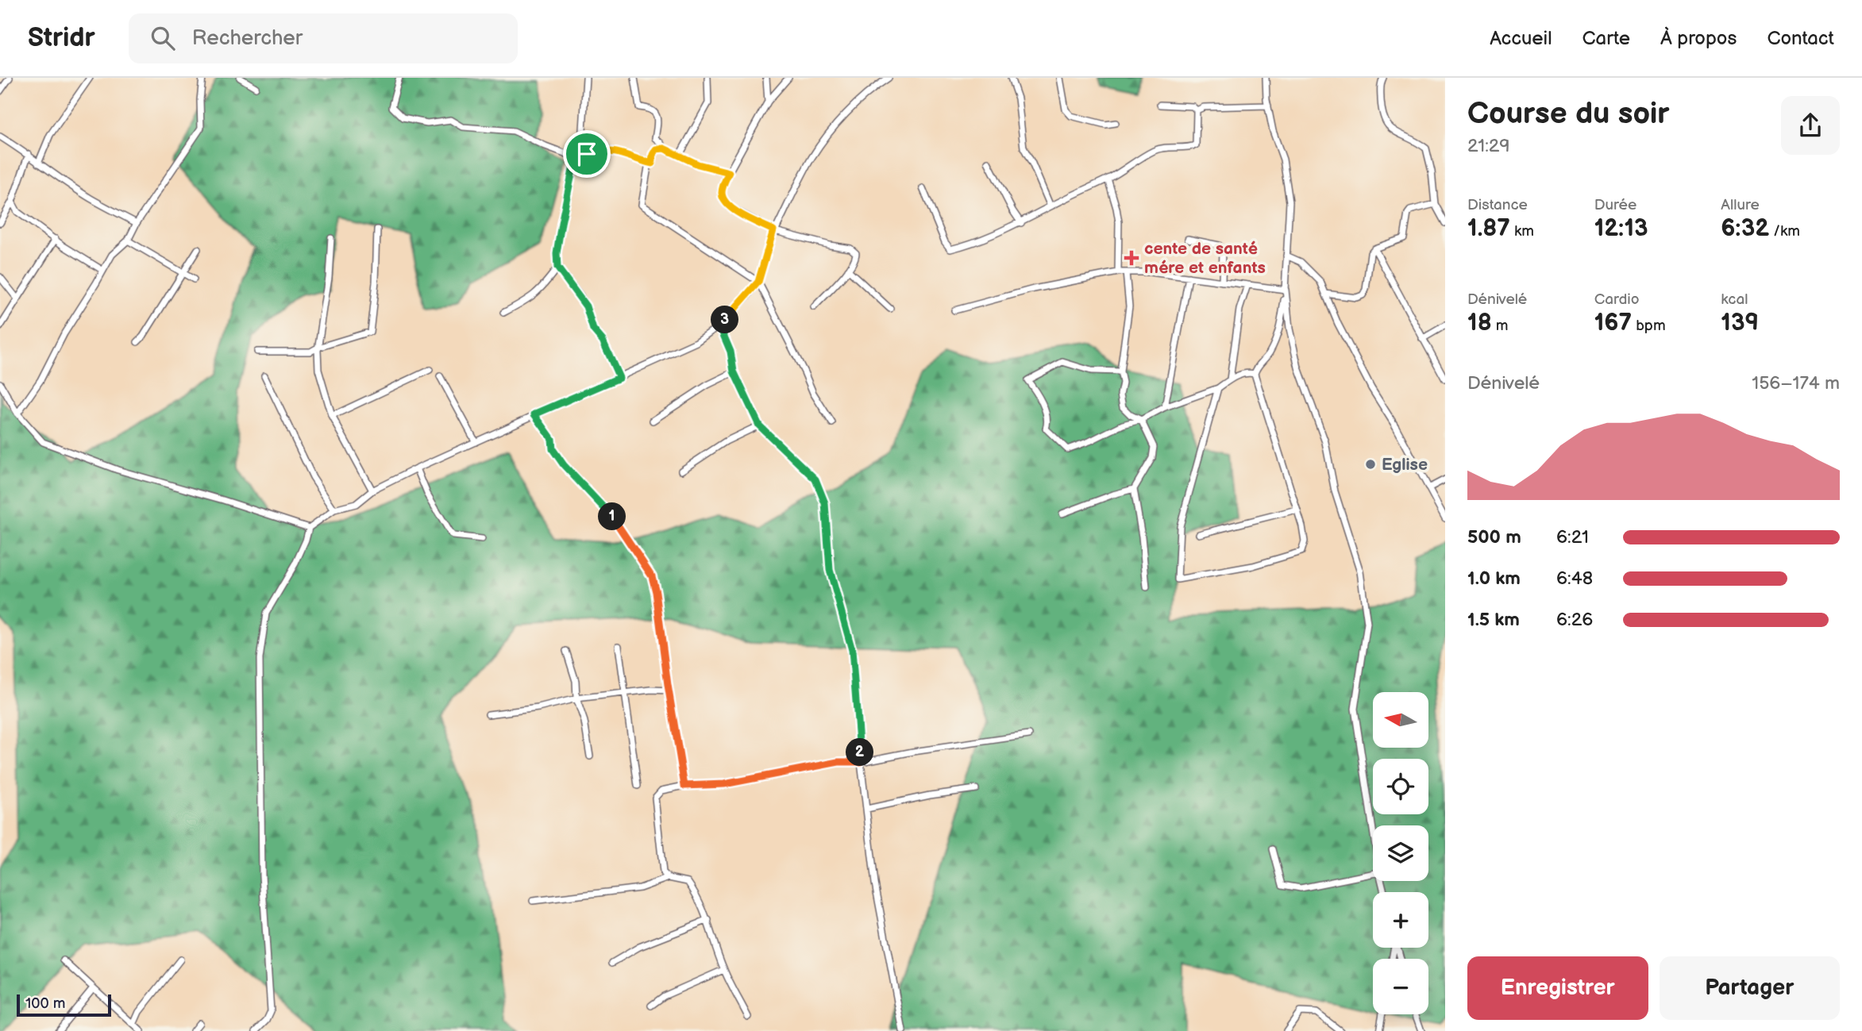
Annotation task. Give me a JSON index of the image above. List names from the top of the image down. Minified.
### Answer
{"places":{"health":["cente de santé mére et enfants"],"other":["Eglise"]},"scale_bar":"100 m","north":"left","page":{"header":"Stridr","search":"Rechercher","nav":["Accueil","Carte","À propos","Contact"],"heading":["Course du soir","21:29"],"stats":[["Distance","1.87 km"],["Durée","12:13"],["Allure","6:32 /km"],["Dénivelé","18 m"],["Cardio","167 bpm"],["kcal","139"]],"pins":["3","1","2"],"chart":["Dénivelé","156–174 m"],"list":[{"name":"500 m","note":"6:21"},{"name":"1.0 km","note":"6:48"},{"name":"1.5 km","note":"6:26"}],"map_buttons":["+","−"],"buttons":["Enregistrer","Partager"],"scale":"100 m"}}
